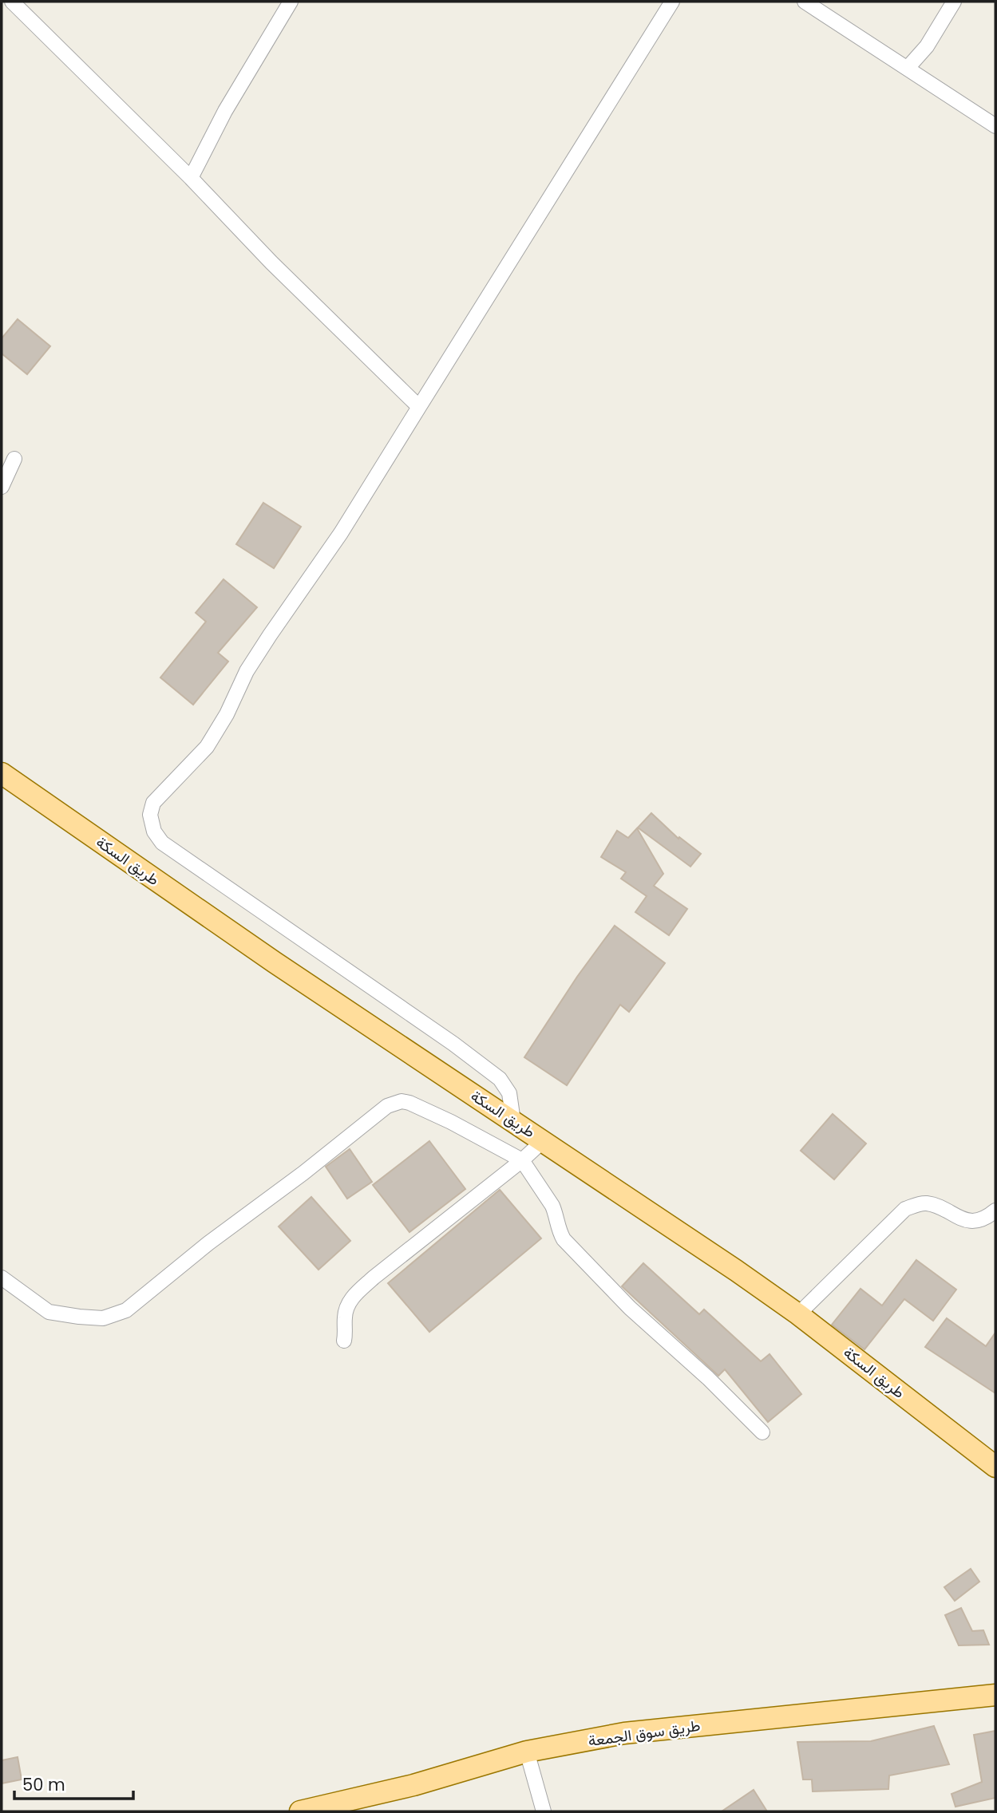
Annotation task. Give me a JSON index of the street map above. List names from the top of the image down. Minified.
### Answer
{"streets":{"main road":["طريق السكة","طريق سوق الجمعة"]},"scale_bar":"50 m"}
